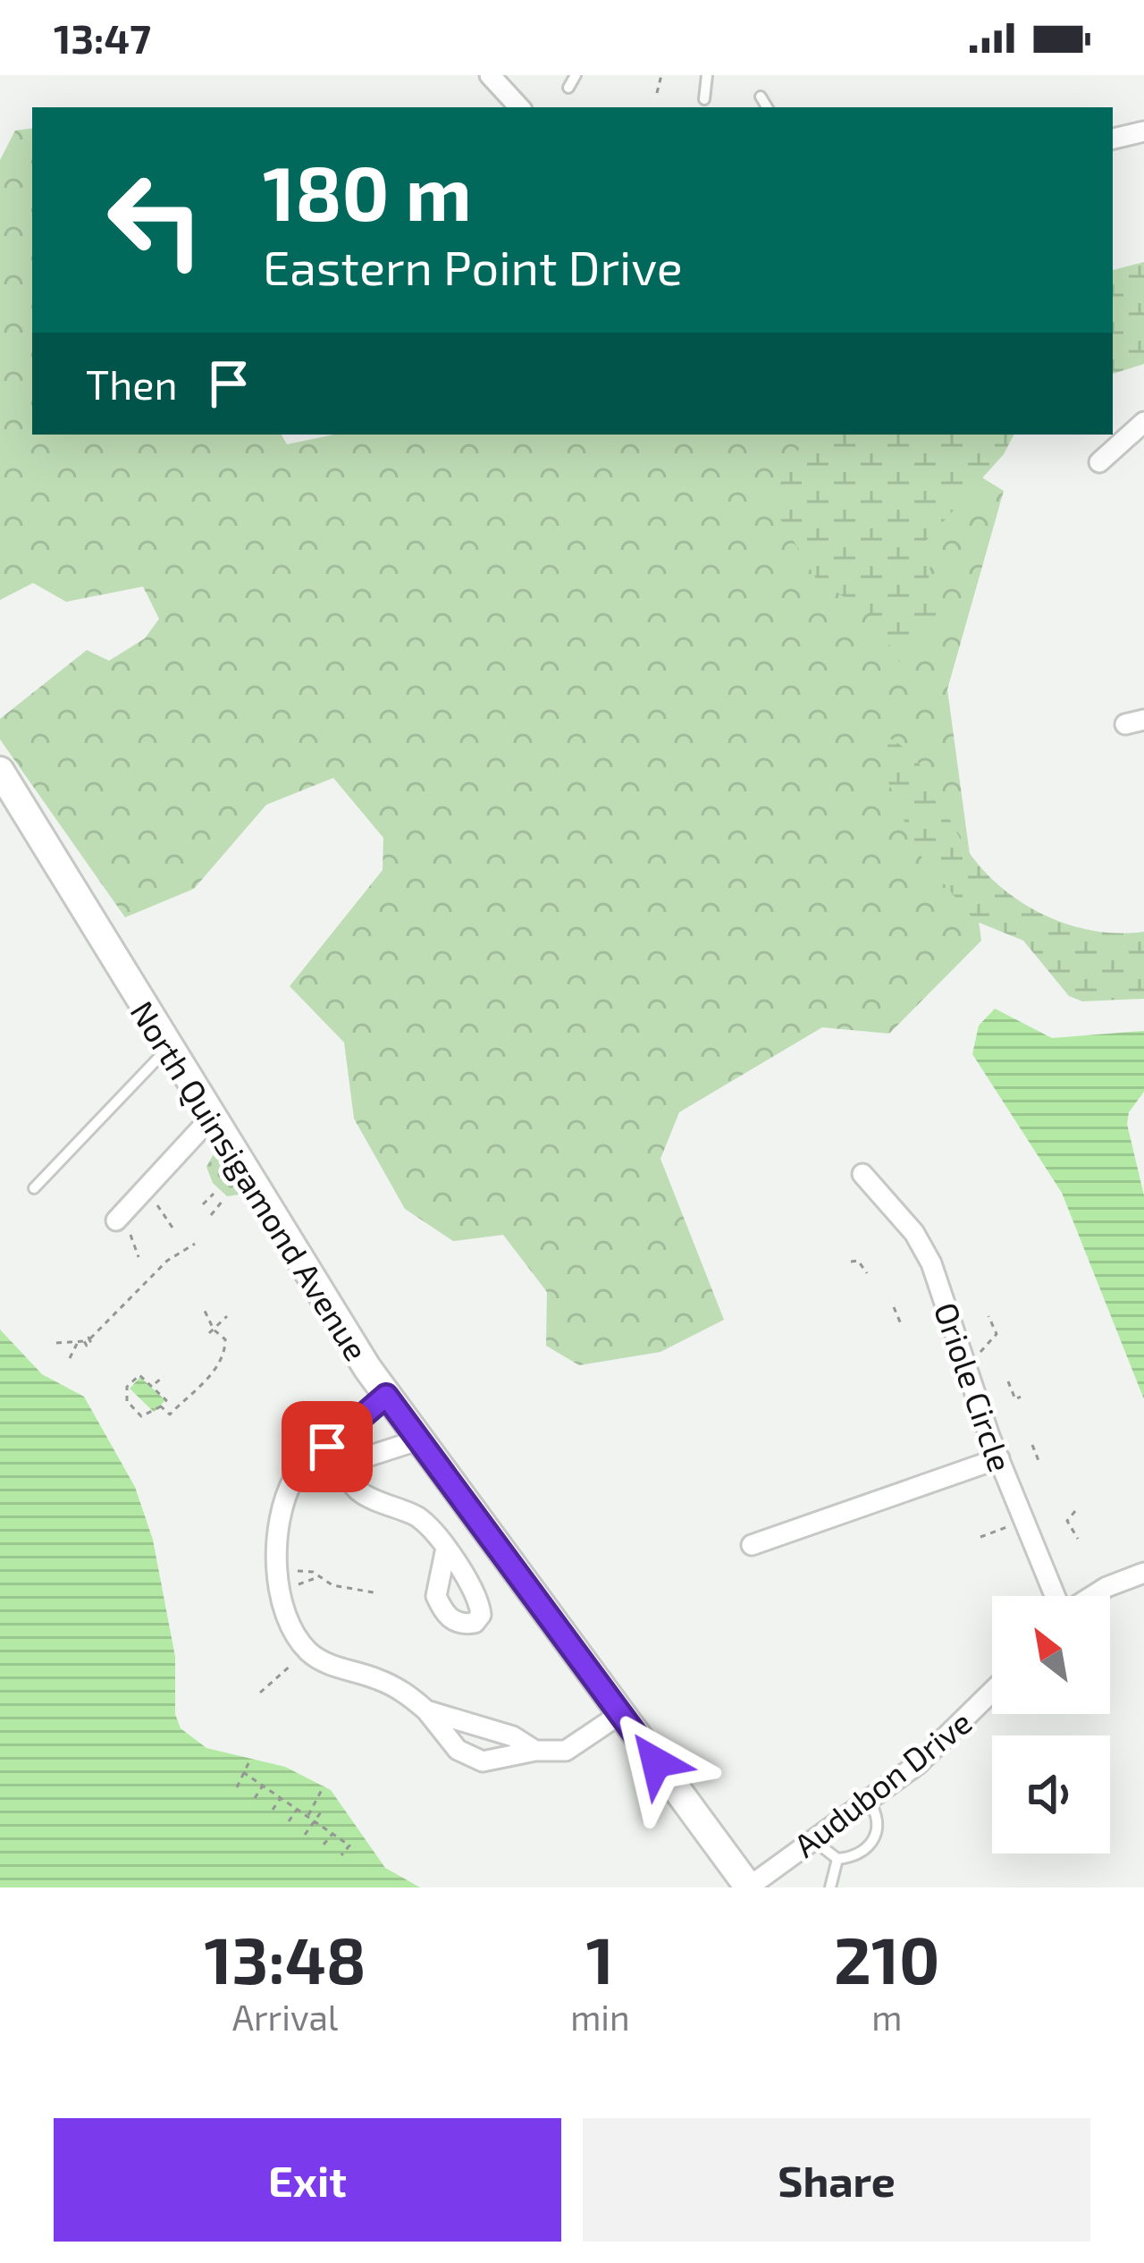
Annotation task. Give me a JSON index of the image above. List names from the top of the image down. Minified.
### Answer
{"streets":{"main road":["North Quinsigamond Avenue"],"street":["Oriole Circle","Audubon Drive"]},"crossings":[["North Quinsigamond Avenue","Audubon Drive"]],"north":"top left","page":{"status":"13:47","turn":["180 m","Eastern Point Drive"],"then":"Then","eta":["13:48","Arrival","1","min","210","m"],"buttons":["Exit","Share"]}}
